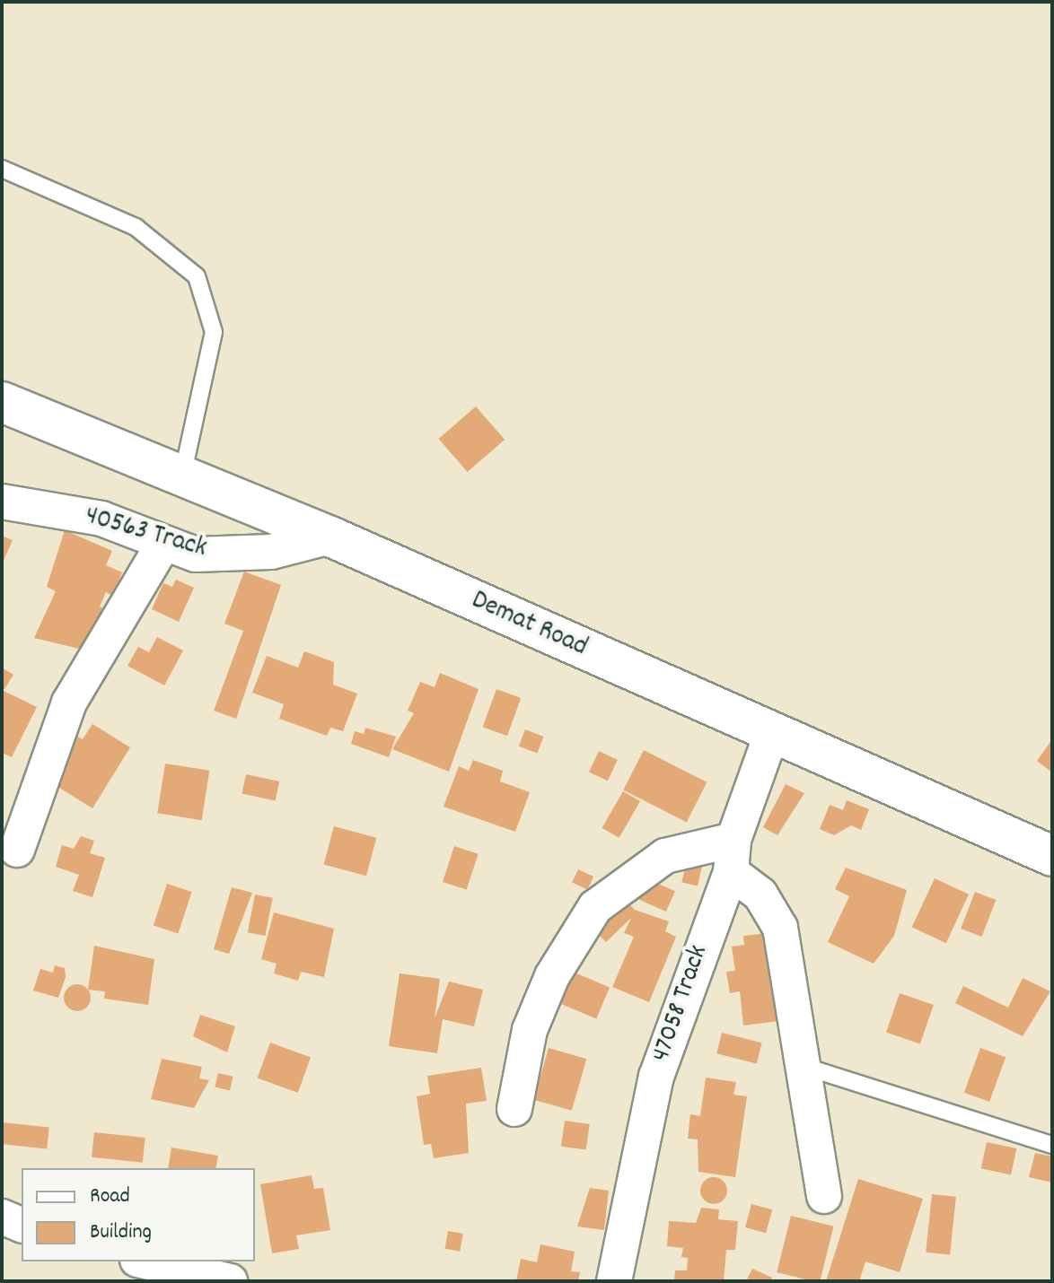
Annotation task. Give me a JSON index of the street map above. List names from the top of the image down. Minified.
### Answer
{"streets":{"street":["40563 Track","Demat Road","47058 Track"]},"crossings":[["40563 Track","Demat Road"],["Demat Road","47058 Track"]],"legend":["Road","Building"]}
